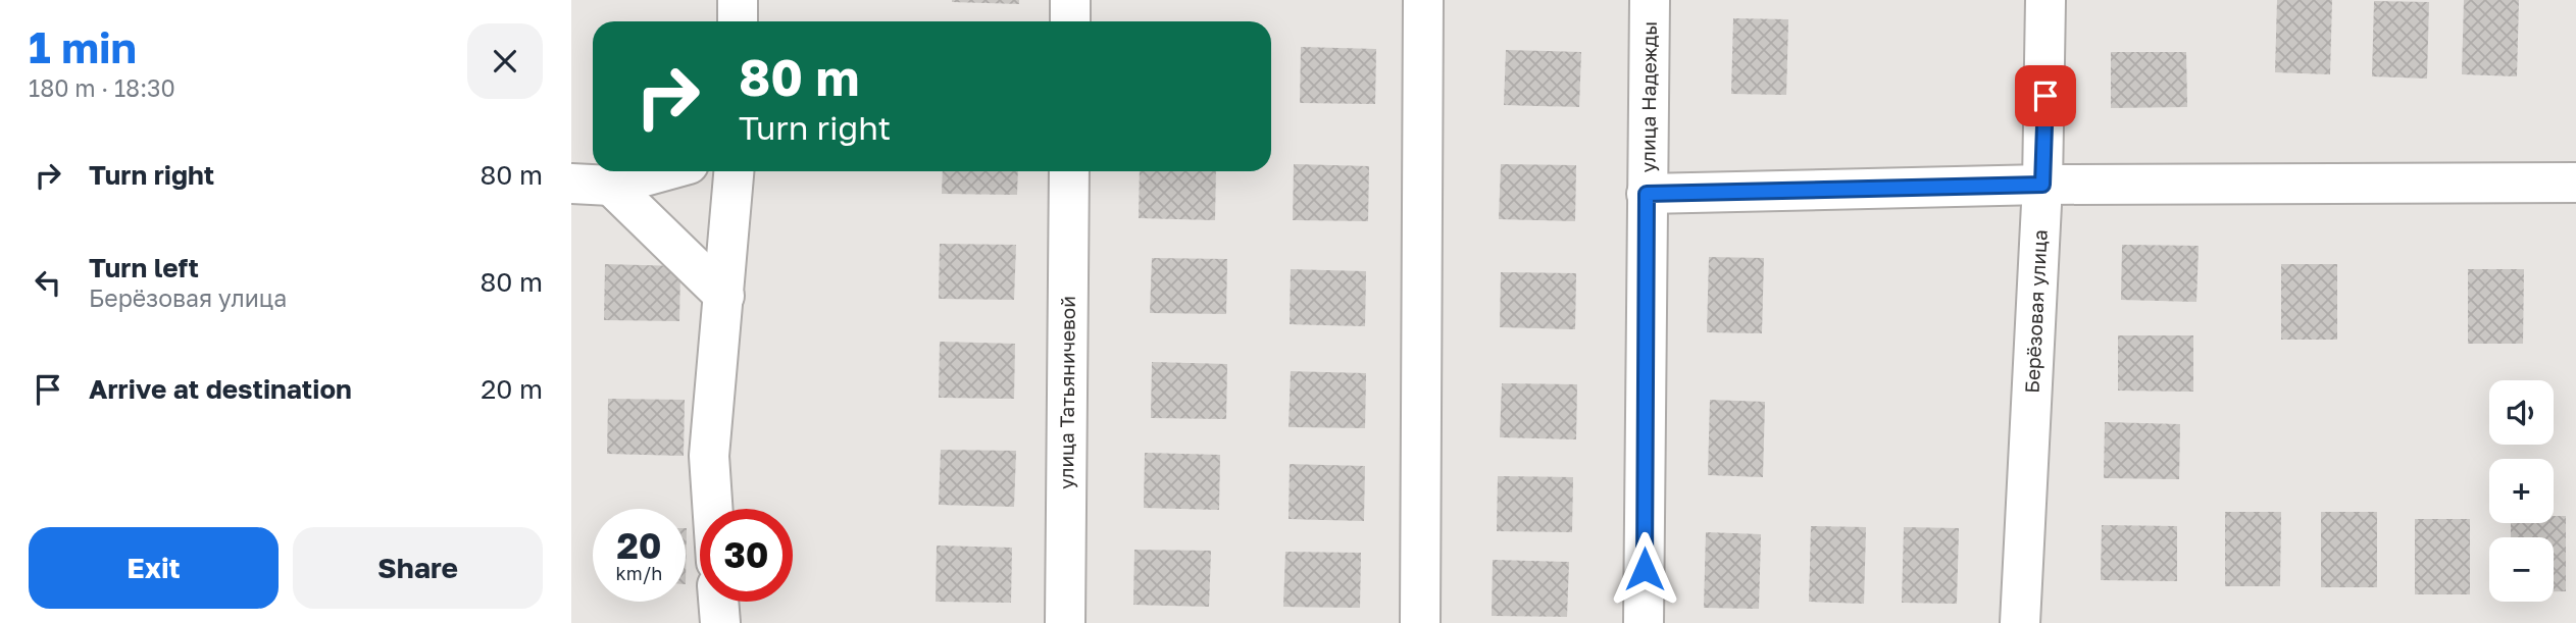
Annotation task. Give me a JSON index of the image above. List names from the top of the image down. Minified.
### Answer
{"streets":{"street":["улица Надежды","Берёзовая улица","улица Татьяничевой"]},"page":{"heading":["1 min","180 m · 18:30"],"turn":["80 m","Turn right"],"list":[{"name":"Turn right","value":"80 m"},{"name":"Turn left","note":"Берёзовая улица","value":"80 m"},{"name":"Arrive at destination","value":"20 m"}],"map_buttons":["+","−"],"speed":"20 km/h","limit":"30","buttons":["Exit","Share"]}}
